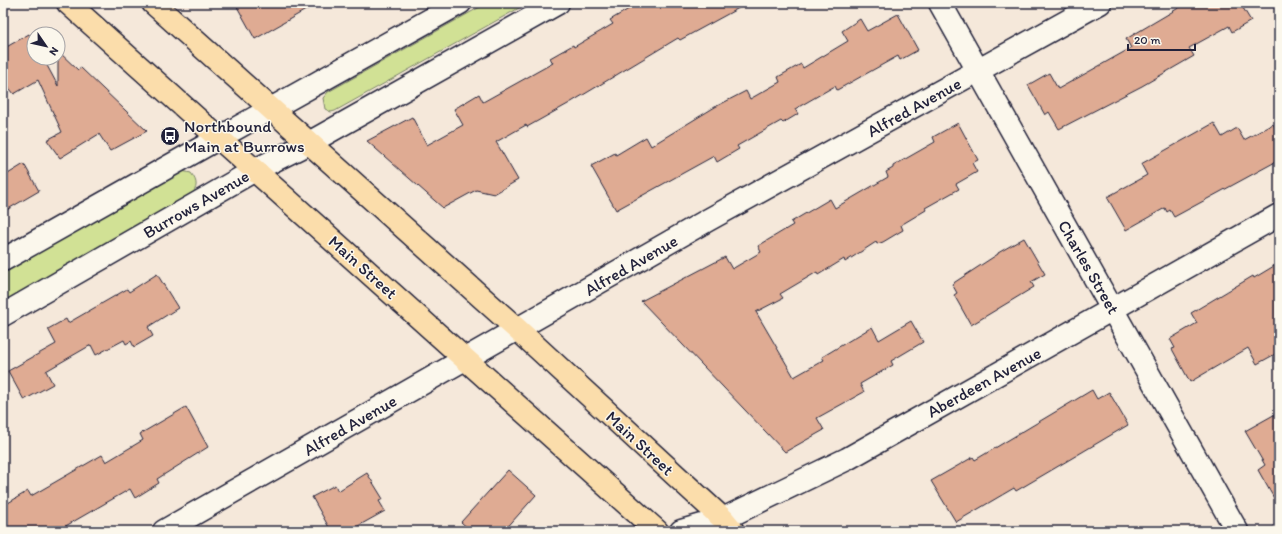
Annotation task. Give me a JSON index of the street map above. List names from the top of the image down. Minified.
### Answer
{"streets":{"main road":["Main Street"],"street":["Alfred Avenue","Burrows Avenue","Charles Street","Aberdeen Avenue"]},"crossings":[["Alfred Avenue","Main Street"],["Alfred Avenue","Charles Street"],["Burrows Avenue","Main Street"],["Main Street","Aberdeen Avenue"],["Charles Street","Aberdeen Avenue"]],"places":{"bus stop":["Northbound Main at Burrows"]},"scale_bar":"20 m","north":"bottom right"}
